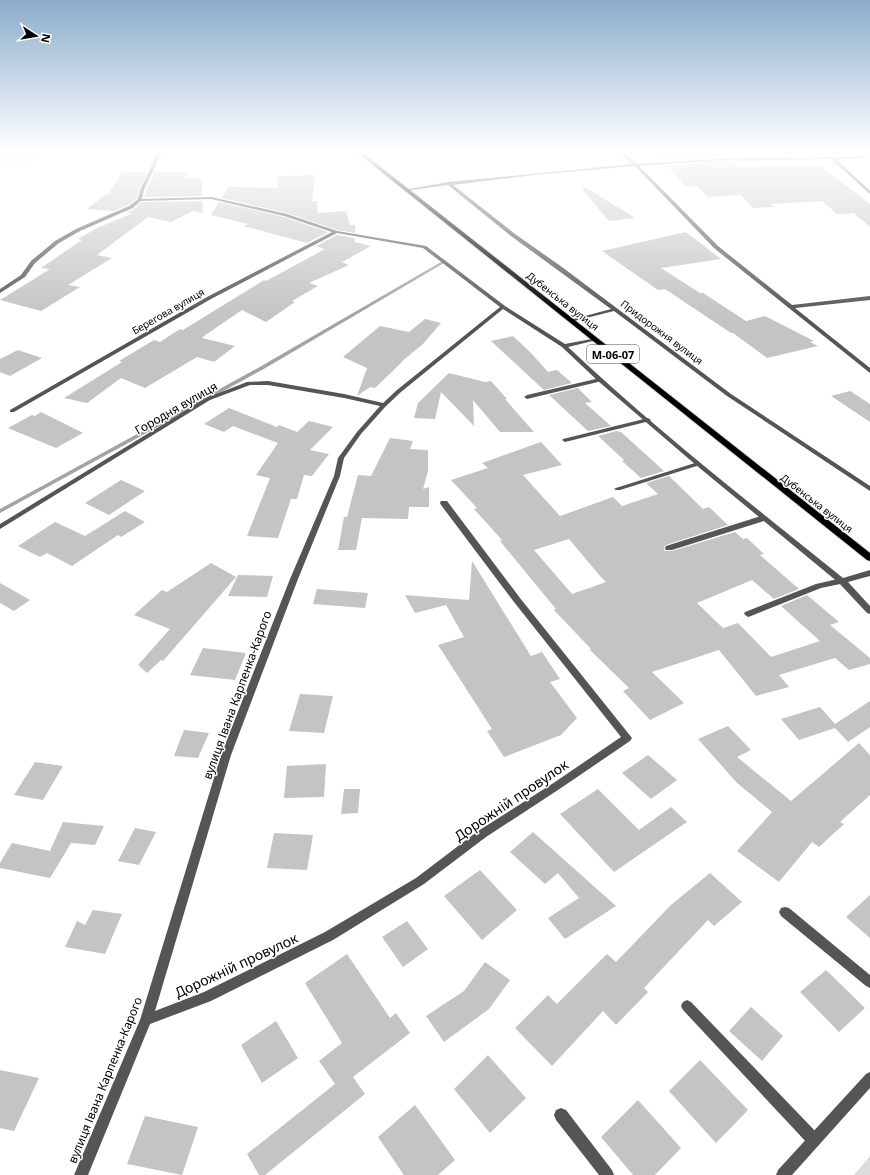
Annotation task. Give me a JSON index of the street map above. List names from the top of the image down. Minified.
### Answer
{"streets":{"main road":["Дубенська вулиця","М-06-07"],"street":["Берегова вулиця","Придорожня вулиця","Городня вулиця","вулиця Івана Карпенка-Карого","Дорожній провулок"]},"crossings":[["Городня вулиця","вулиця Івана Карпенка-Карого"],["вулиця Івана Карпенка-Карого","Дорожній провулок"]],"north":"right"}
